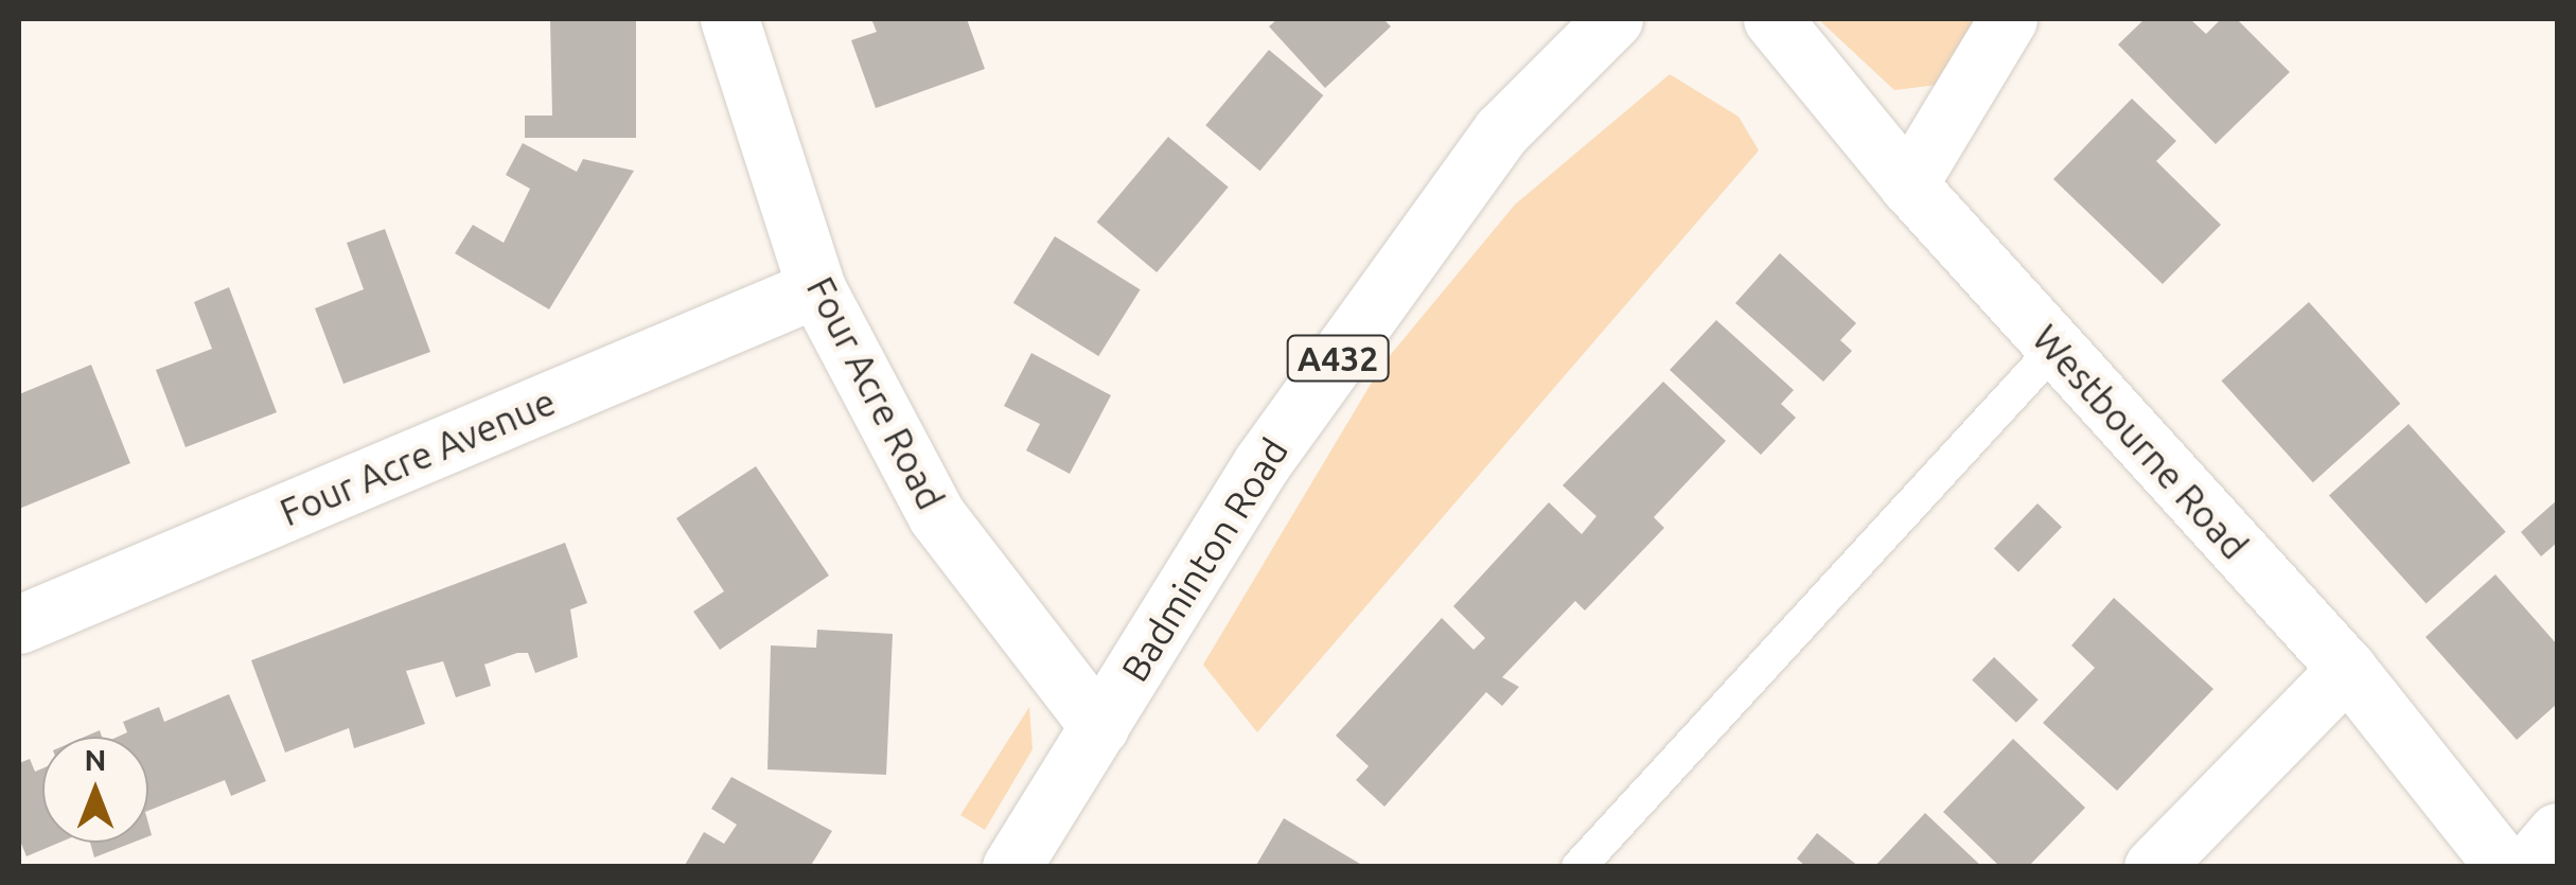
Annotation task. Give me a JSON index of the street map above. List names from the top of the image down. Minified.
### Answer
{"streets":{"street":["A432","Four Acre Road","Westbourne Road","Four Acre Avenue","Badminton Road"]},"crossings":[["Four Acre Road","Four Acre Avenue"],["Four Acre Road","Badminton Road"]],"north":"top"}
